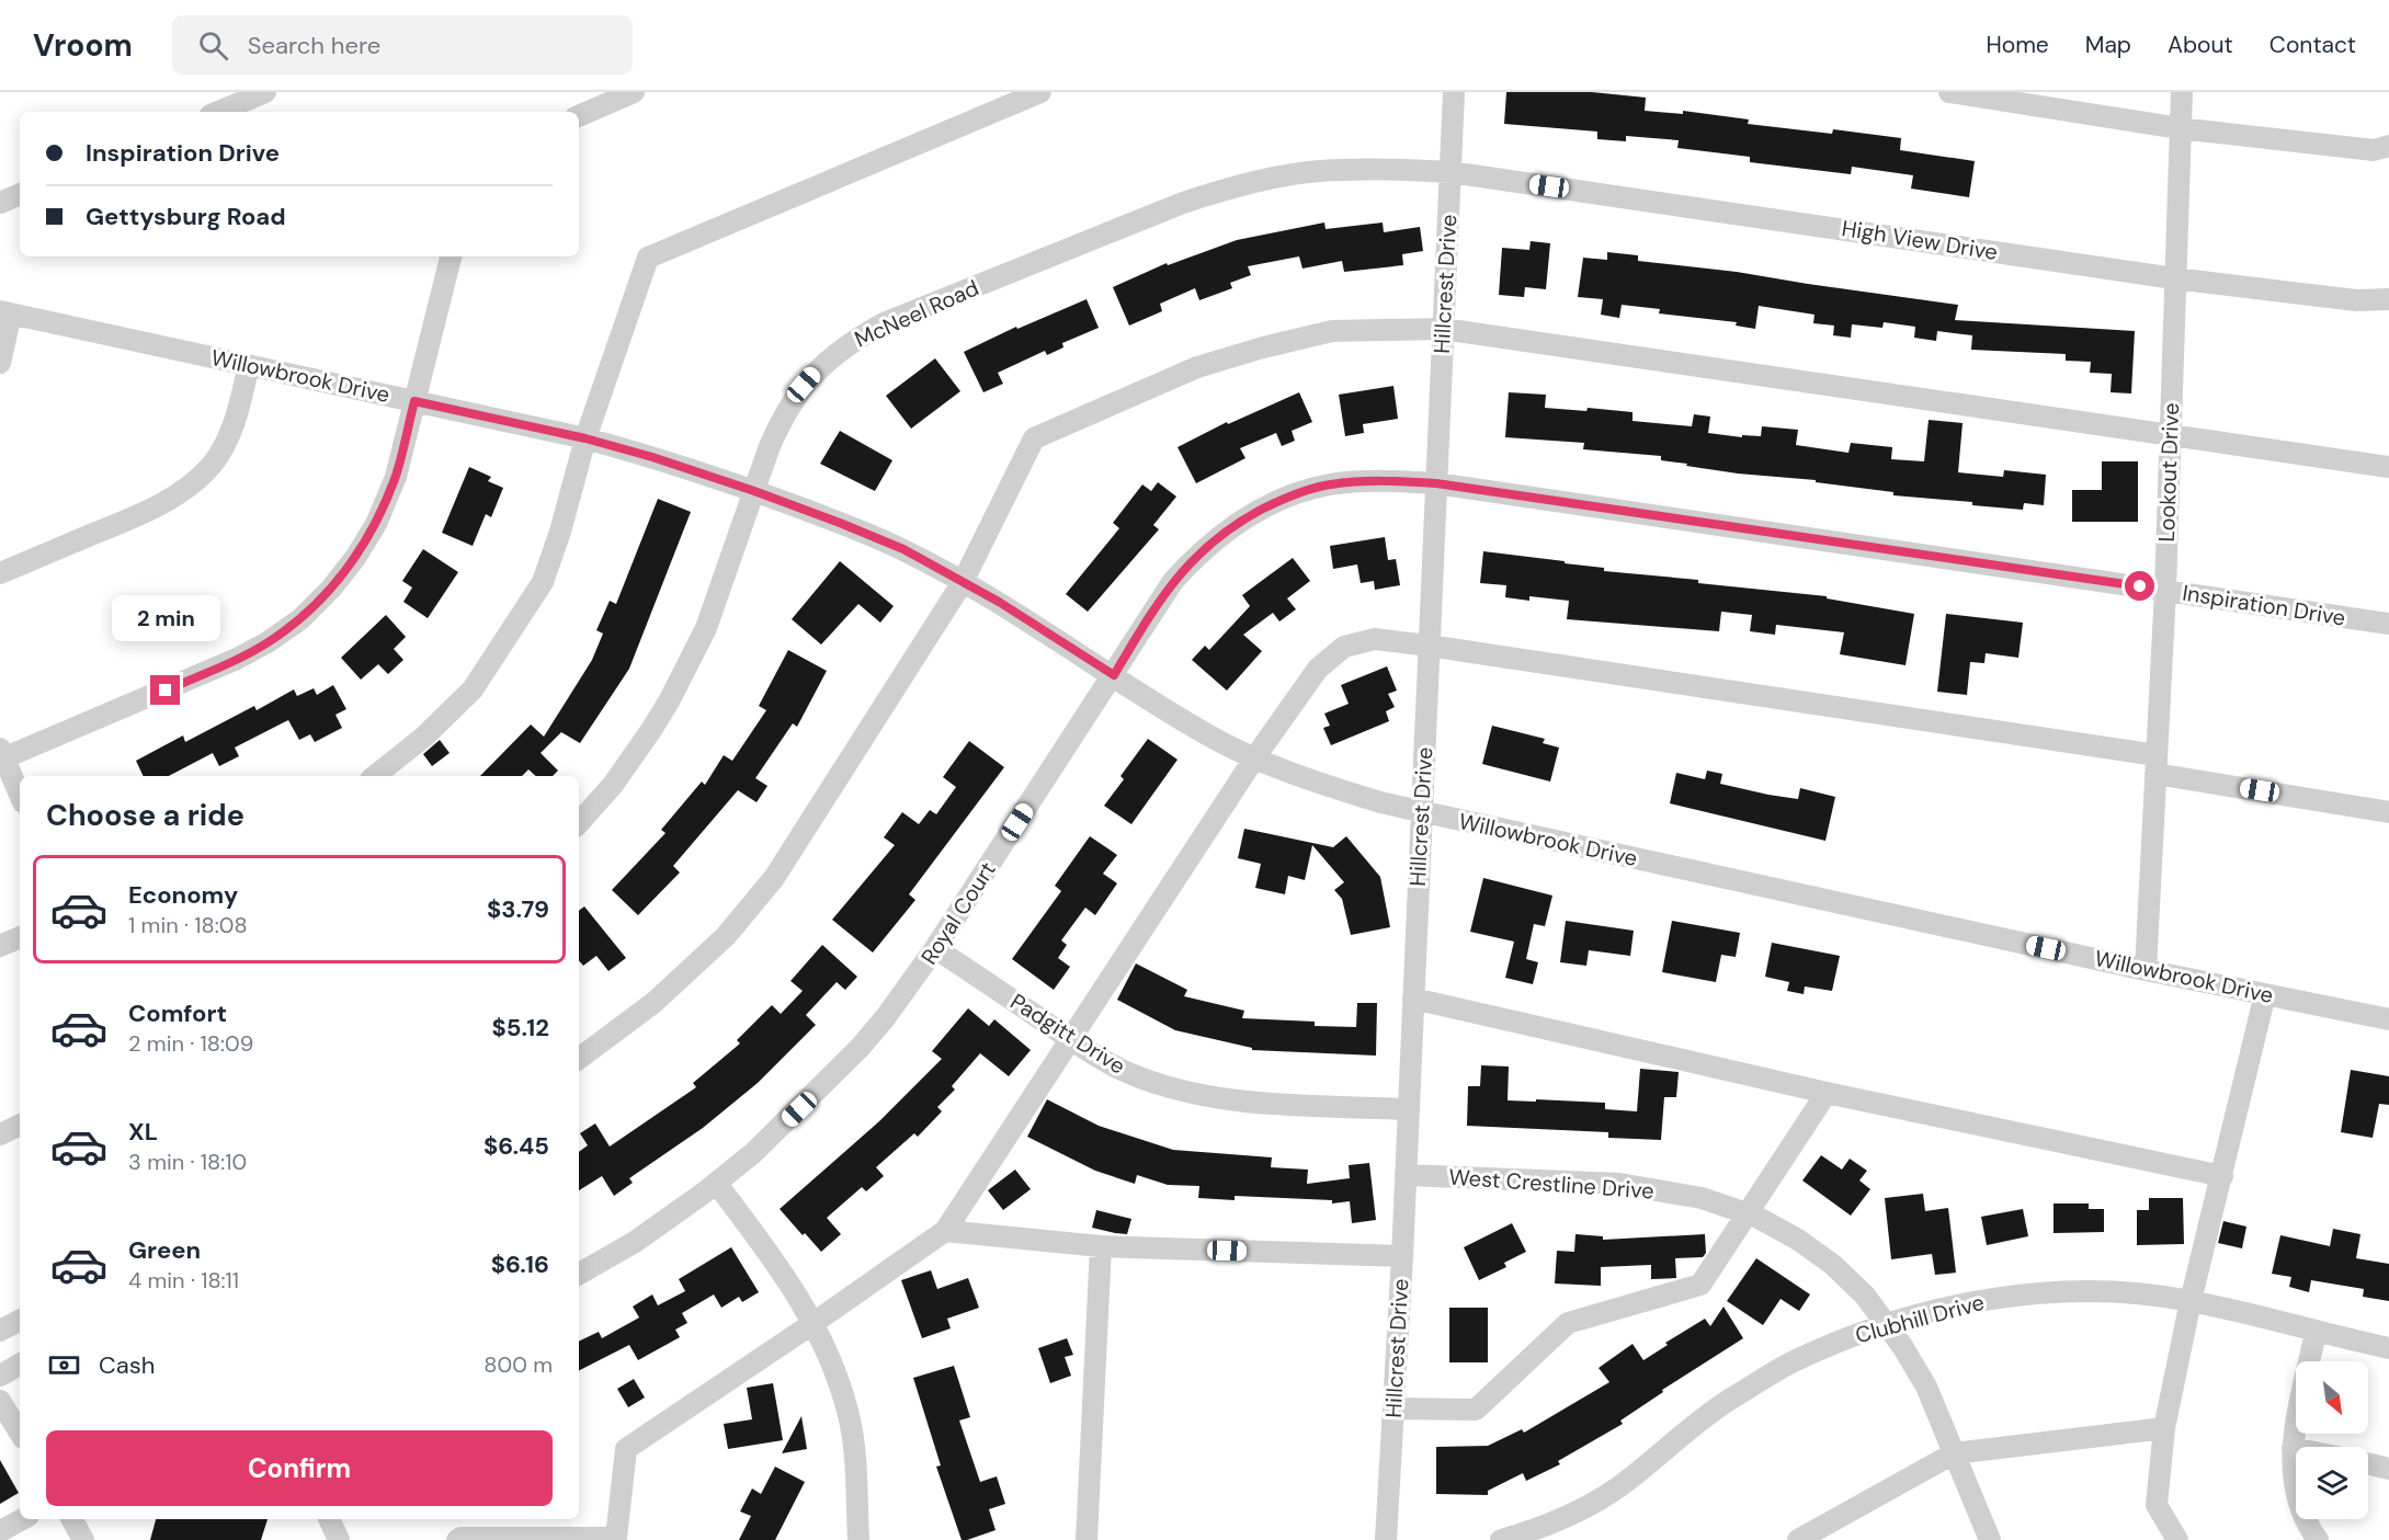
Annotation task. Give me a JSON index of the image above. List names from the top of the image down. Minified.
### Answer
{"streets":{"street":["High View Drive","Hillcrest Drive","McNeel Road","Willowbrook Drive","Lookout Drive","Inspiration Drive","Royal Court","Padgitt Drive","West Crestline Drive","Clubhill Drive"]},"crossings":[["High View Drive","Hillcrest Drive"],["High View Drive","McNeel Road"],["High View Drive","Lookout Drive"],["Hillcrest Drive","McNeel Road"],["Hillcrest Drive","Willowbrook Drive"],["Hillcrest Drive","Inspiration Drive"],["Hillcrest Drive","Royal Court"],["Hillcrest Drive","Padgitt Drive"],["Hillcrest Drive","West Crestline Drive"],["McNeel Road","Willowbrook Drive"],["Willowbrook Drive","Lookout Drive"],["Willowbrook Drive","Royal Court"],["Lookout Drive","Inspiration Drive"],["Inspiration Drive","Royal Court"],["Royal Court","Padgitt Drive"],["West Crestline Drive","Clubhill Drive"]],"north":"bottom right","page":{"header":"Vroom","search":"Search here","nav":["Home","Map","About","Contact"],"banner":["Inspiration Drive","Gettysburg Road"],"bubble":"2 min","heading":"Choose a ride","list":[{"name":"Economy","note":"1 min · 18:08","value":"$3.79"},{"name":"Comfort","note":"2 min · 18:09","value":"$5.12"},{"name":"XL","note":"3 min · 18:10","value":"$6.45"},{"name":"Green","note":"4 min · 18:11","value":"$6.16"}],"pay":["Cash","800 m"],"buttons":"Confirm"}}
